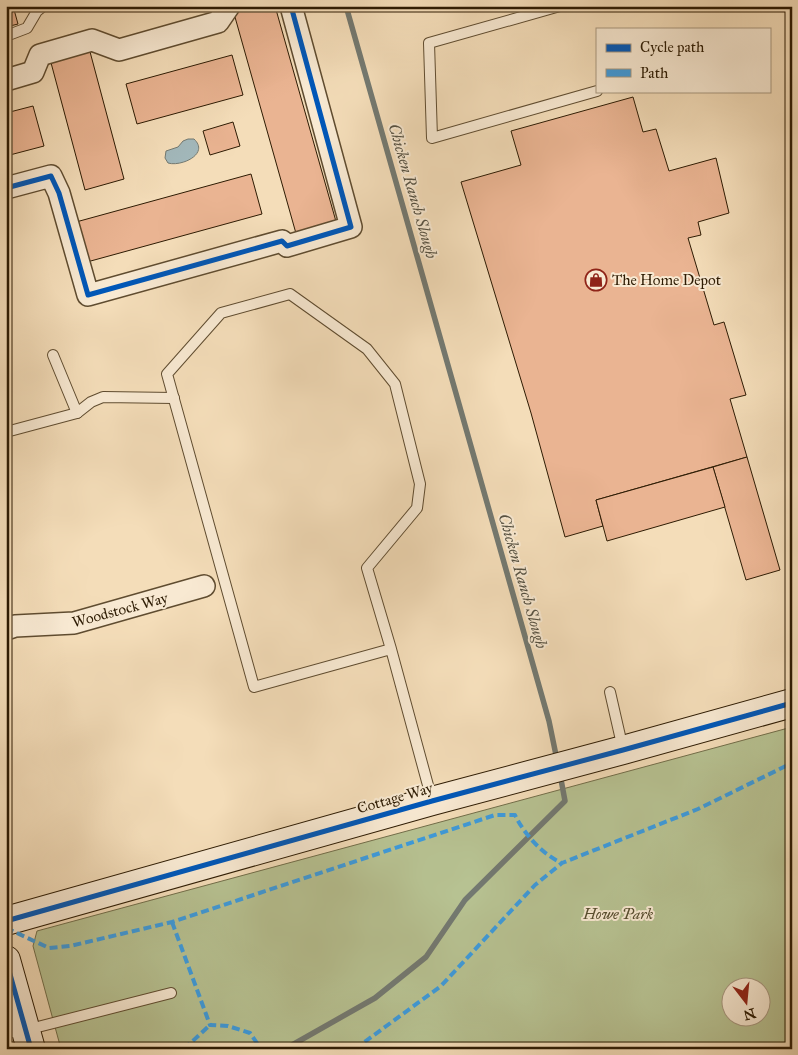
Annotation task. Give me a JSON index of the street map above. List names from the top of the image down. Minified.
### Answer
{"streets":{"street":["Woodstock Way","Cottage Way"]},"water":["Chicken Ranch Slough"],"parks":["Howe Park"],"places":{"shop":["The Home Depot"]},"legend":["Cycle path","Path"],"north":"bottom"}
